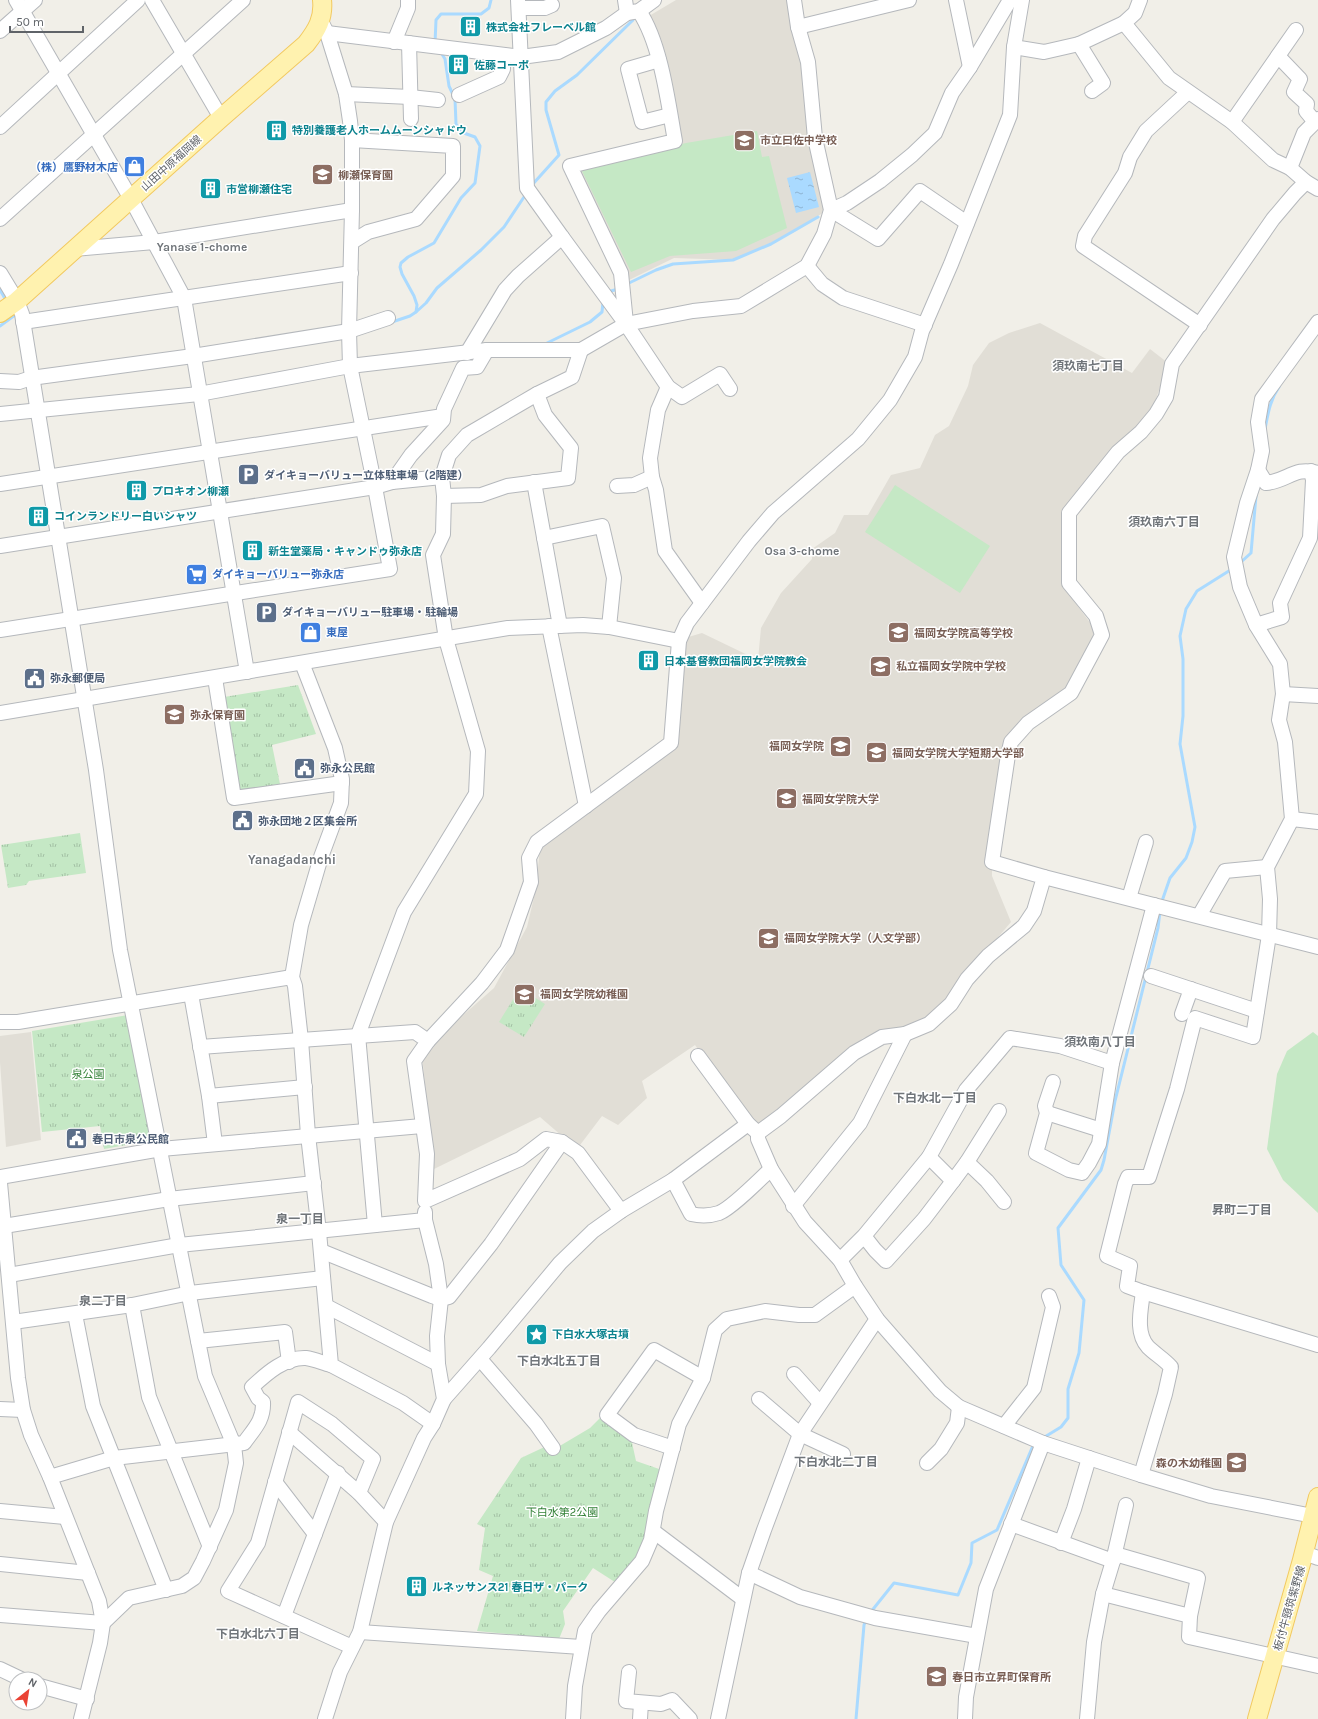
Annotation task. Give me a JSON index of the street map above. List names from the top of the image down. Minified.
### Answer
{"streets":{"main road":["山田中原福岡線","板付牛頸筑紫野線"]},"districts":["Yanase 1-chome","須玖南七丁目","須玖南六丁目","Osa 3-chome","Yanagadanchi","須玖南八丁目","下白水北一丁目","昇町二丁目","泉一丁目","泉二丁目","下白水北五丁目","下白水北二丁目","下白水北六丁目"],"parks":["泉公園","下白水第2公園"],"places":{"building":["株式会社フレーベル館","佐藤コーポ","特別養護老人ホームムーンシャドウ","市営柳瀬住宅","プロキオン柳瀬","コインランドリー白いシャツ","新生堂薬局・キャンドゥ弥永店","日本基督教団福岡女学院教会","ルネッサンス21 春日ザ・パーク"],"school or university":["市立曰佐中学校","柳瀬保育園","福岡女学院高等学校","私立福岡女学院中学校","弥永保育園","福岡女学院","福岡女学院大学短期大学部","福岡女学院大学","福岡女学院大学（人文学部）","福岡女学院幼稚園","森の木幼稚園","春日市立昇町保育所"],"shop":["（株）鷹野材木店","東屋"],"parking":["ダイキョーバリュー立体駐車場（2階建）","ダイキョーバリュー駐車場・駐輪場"],"supermarket":["ダイキョーバリュー弥永店"],"public building":["弥永郵便局","弥永公民館","弥永団地２区集会所","春日市泉公民館"],"place":["下白水大塚古墳"]},"scale_bar":"50 m","north":"top right"}
